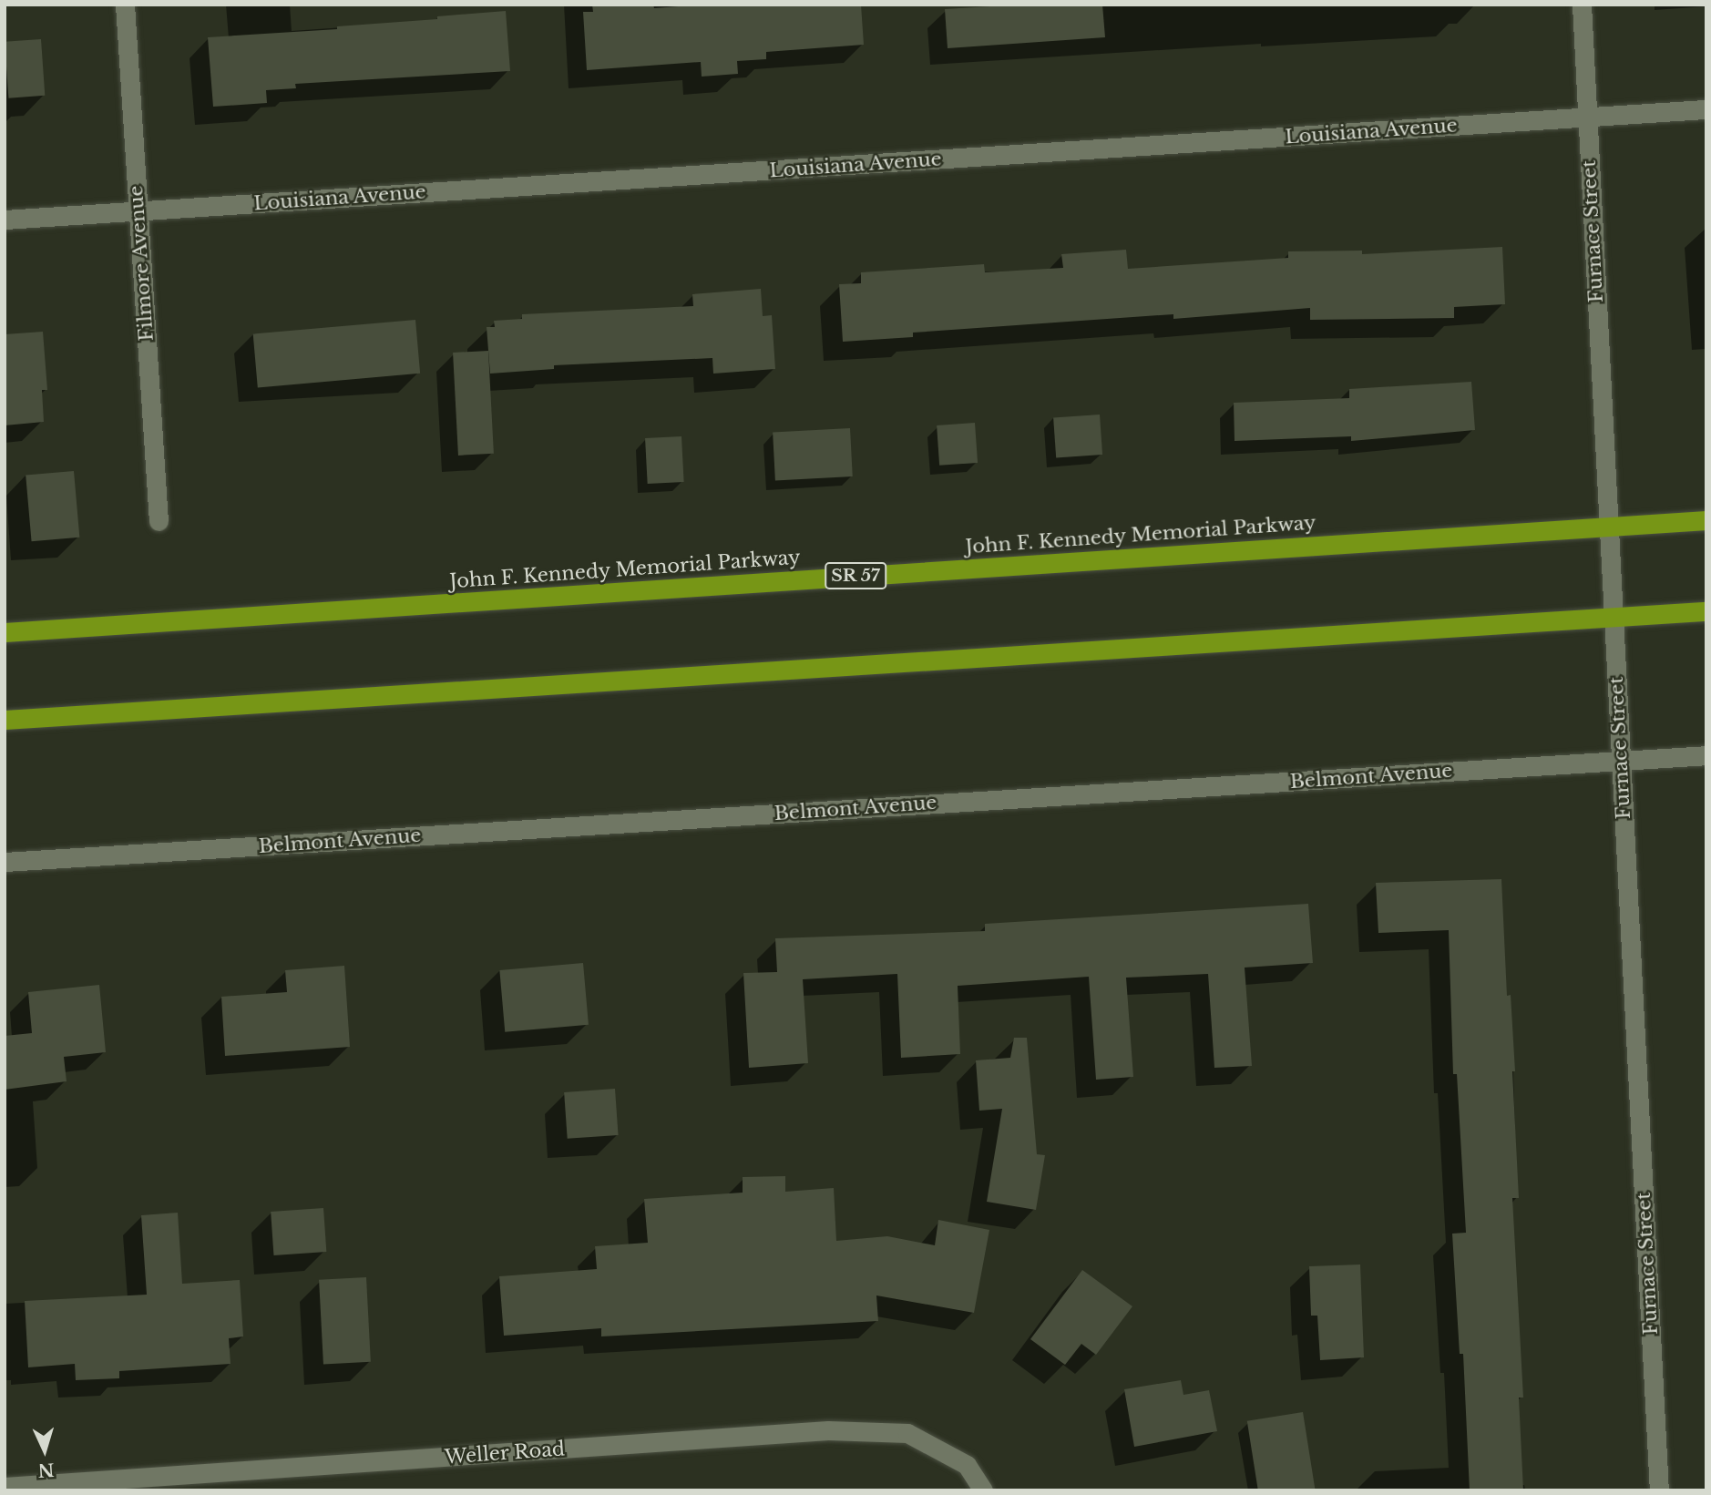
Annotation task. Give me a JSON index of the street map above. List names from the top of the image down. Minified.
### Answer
{"streets":{"highway":["John F. Kennedy Memorial Parkway","SR 57"],"street":["Louisiana Avenue","Furnace Street","Filmore Avenue","Belmont Avenue","Weller Road"]},"crossings":[["Louisiana Avenue","Furnace Street"],["Louisiana Avenue","Filmore Avenue"],["Furnace Street","John F. Kennedy Memorial Parkway"],["Furnace Street","Belmont Avenue"]],"north":"bottom"}
